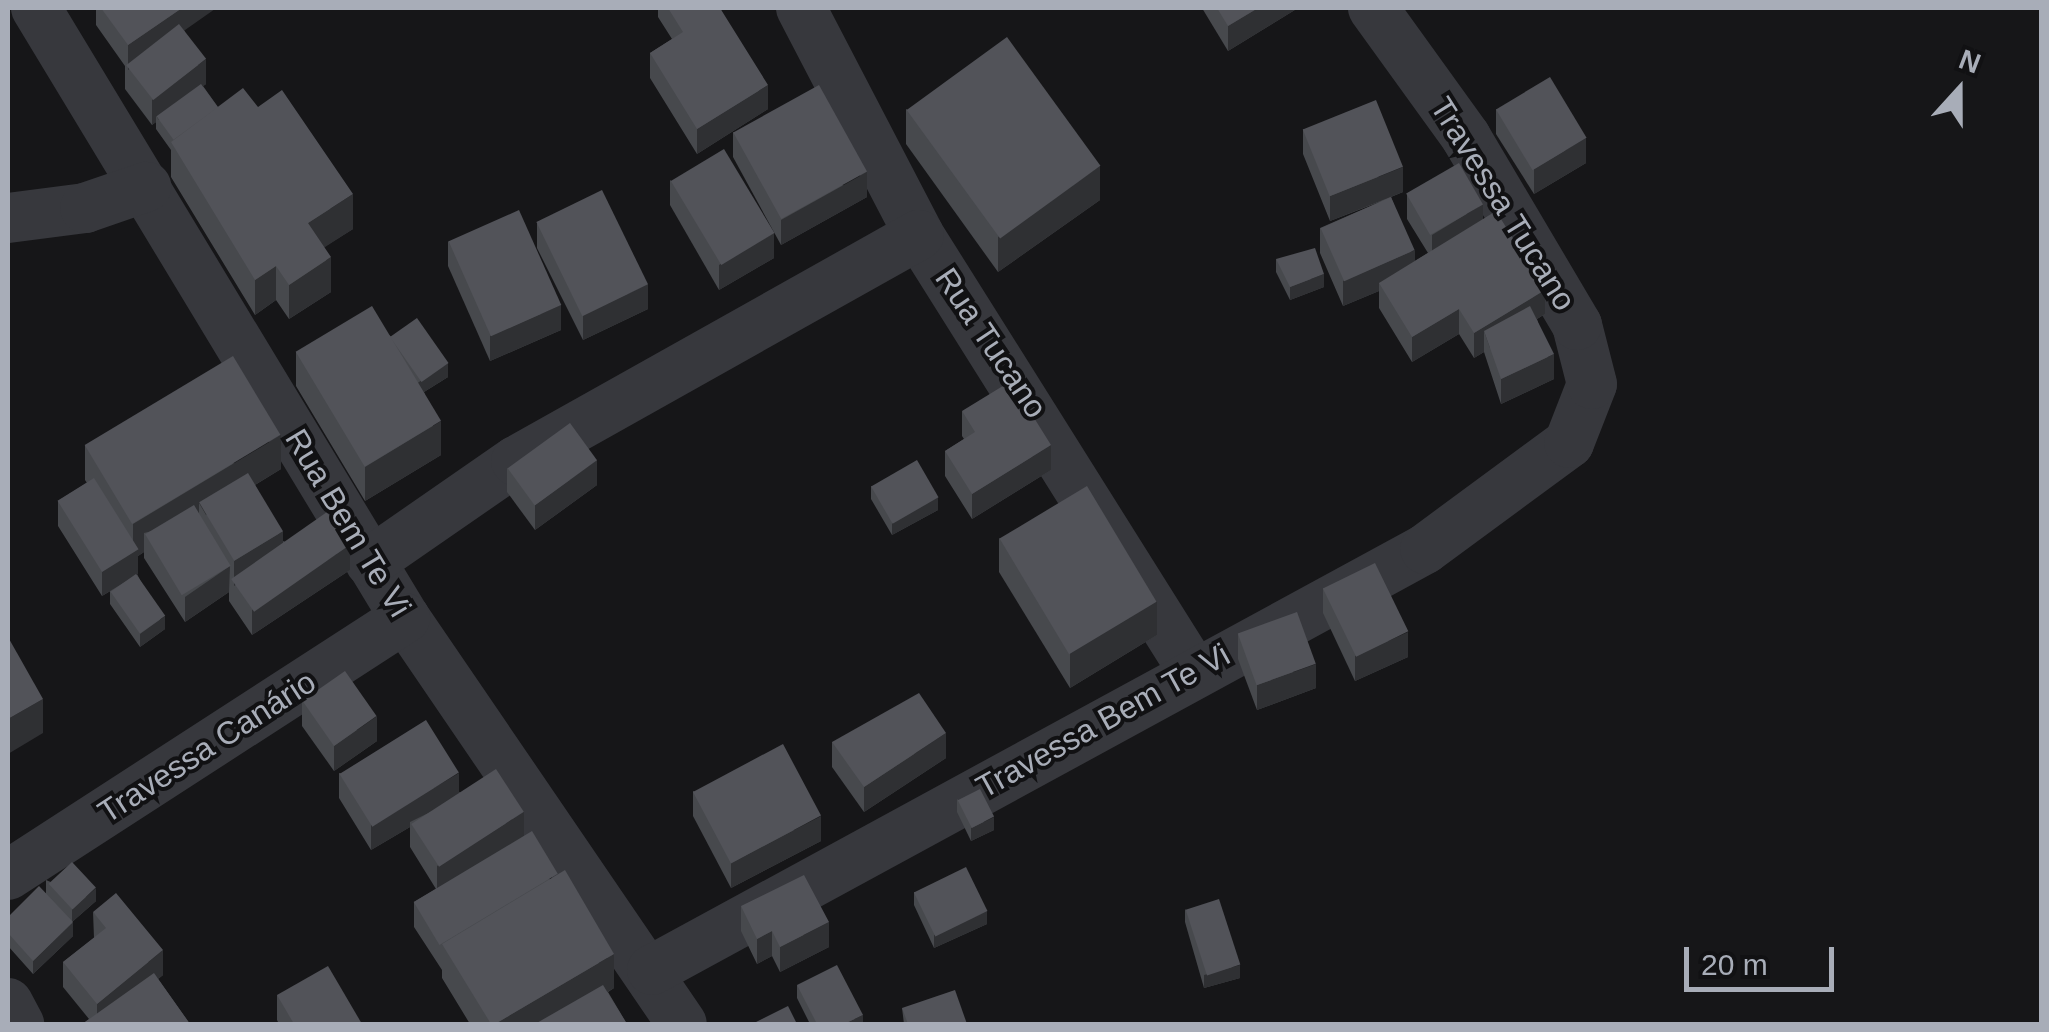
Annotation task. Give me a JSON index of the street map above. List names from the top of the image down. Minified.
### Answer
{"streets":{"street":["Travessa Tucano","Rua Tucano","Rua Bem Te Vi","Travessa Bem Te Vi","Travessa Canário"]},"crossings":[["Travessa Tucano","Travessa Bem Te Vi"],["Rua Tucano","Travessa Bem Te Vi"],["Rua Bem Te Vi","Travessa Bem Te Vi"],["Rua Bem Te Vi","Travessa Canário"]],"scale_bar":"20 m","north":"top"}
